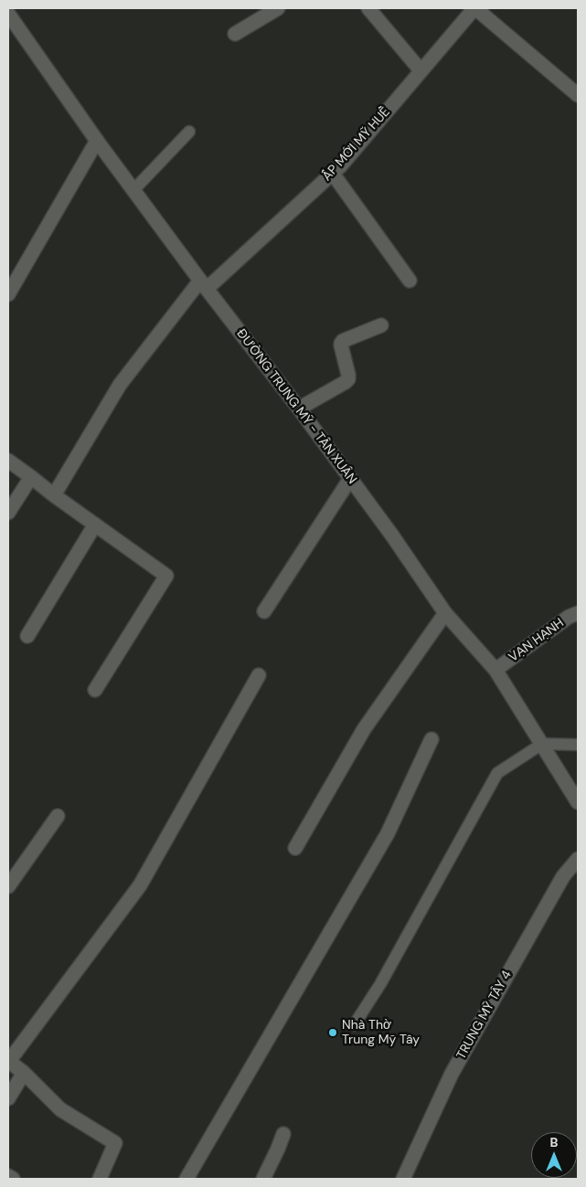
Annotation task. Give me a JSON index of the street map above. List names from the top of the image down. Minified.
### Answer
{"streets":{"street":["ẤP MỚI MỸ HUỀ","ĐƯỜNG TRUNG MỸ - TÂN XUÂN","VẠN HẠNH","TRUNG MỸ TÂY 4"]},"crossings":[["ẤP MỚI MỸ HUỀ","ĐƯỜNG TRUNG MỸ - TÂN XUÂN"],["ĐƯỜNG TRUNG MỸ - TÂN XUÂN","VẠN HẠNH"]],"places":["Nhà Thờ Trung Mỹ Tây"],"north":"top"}
